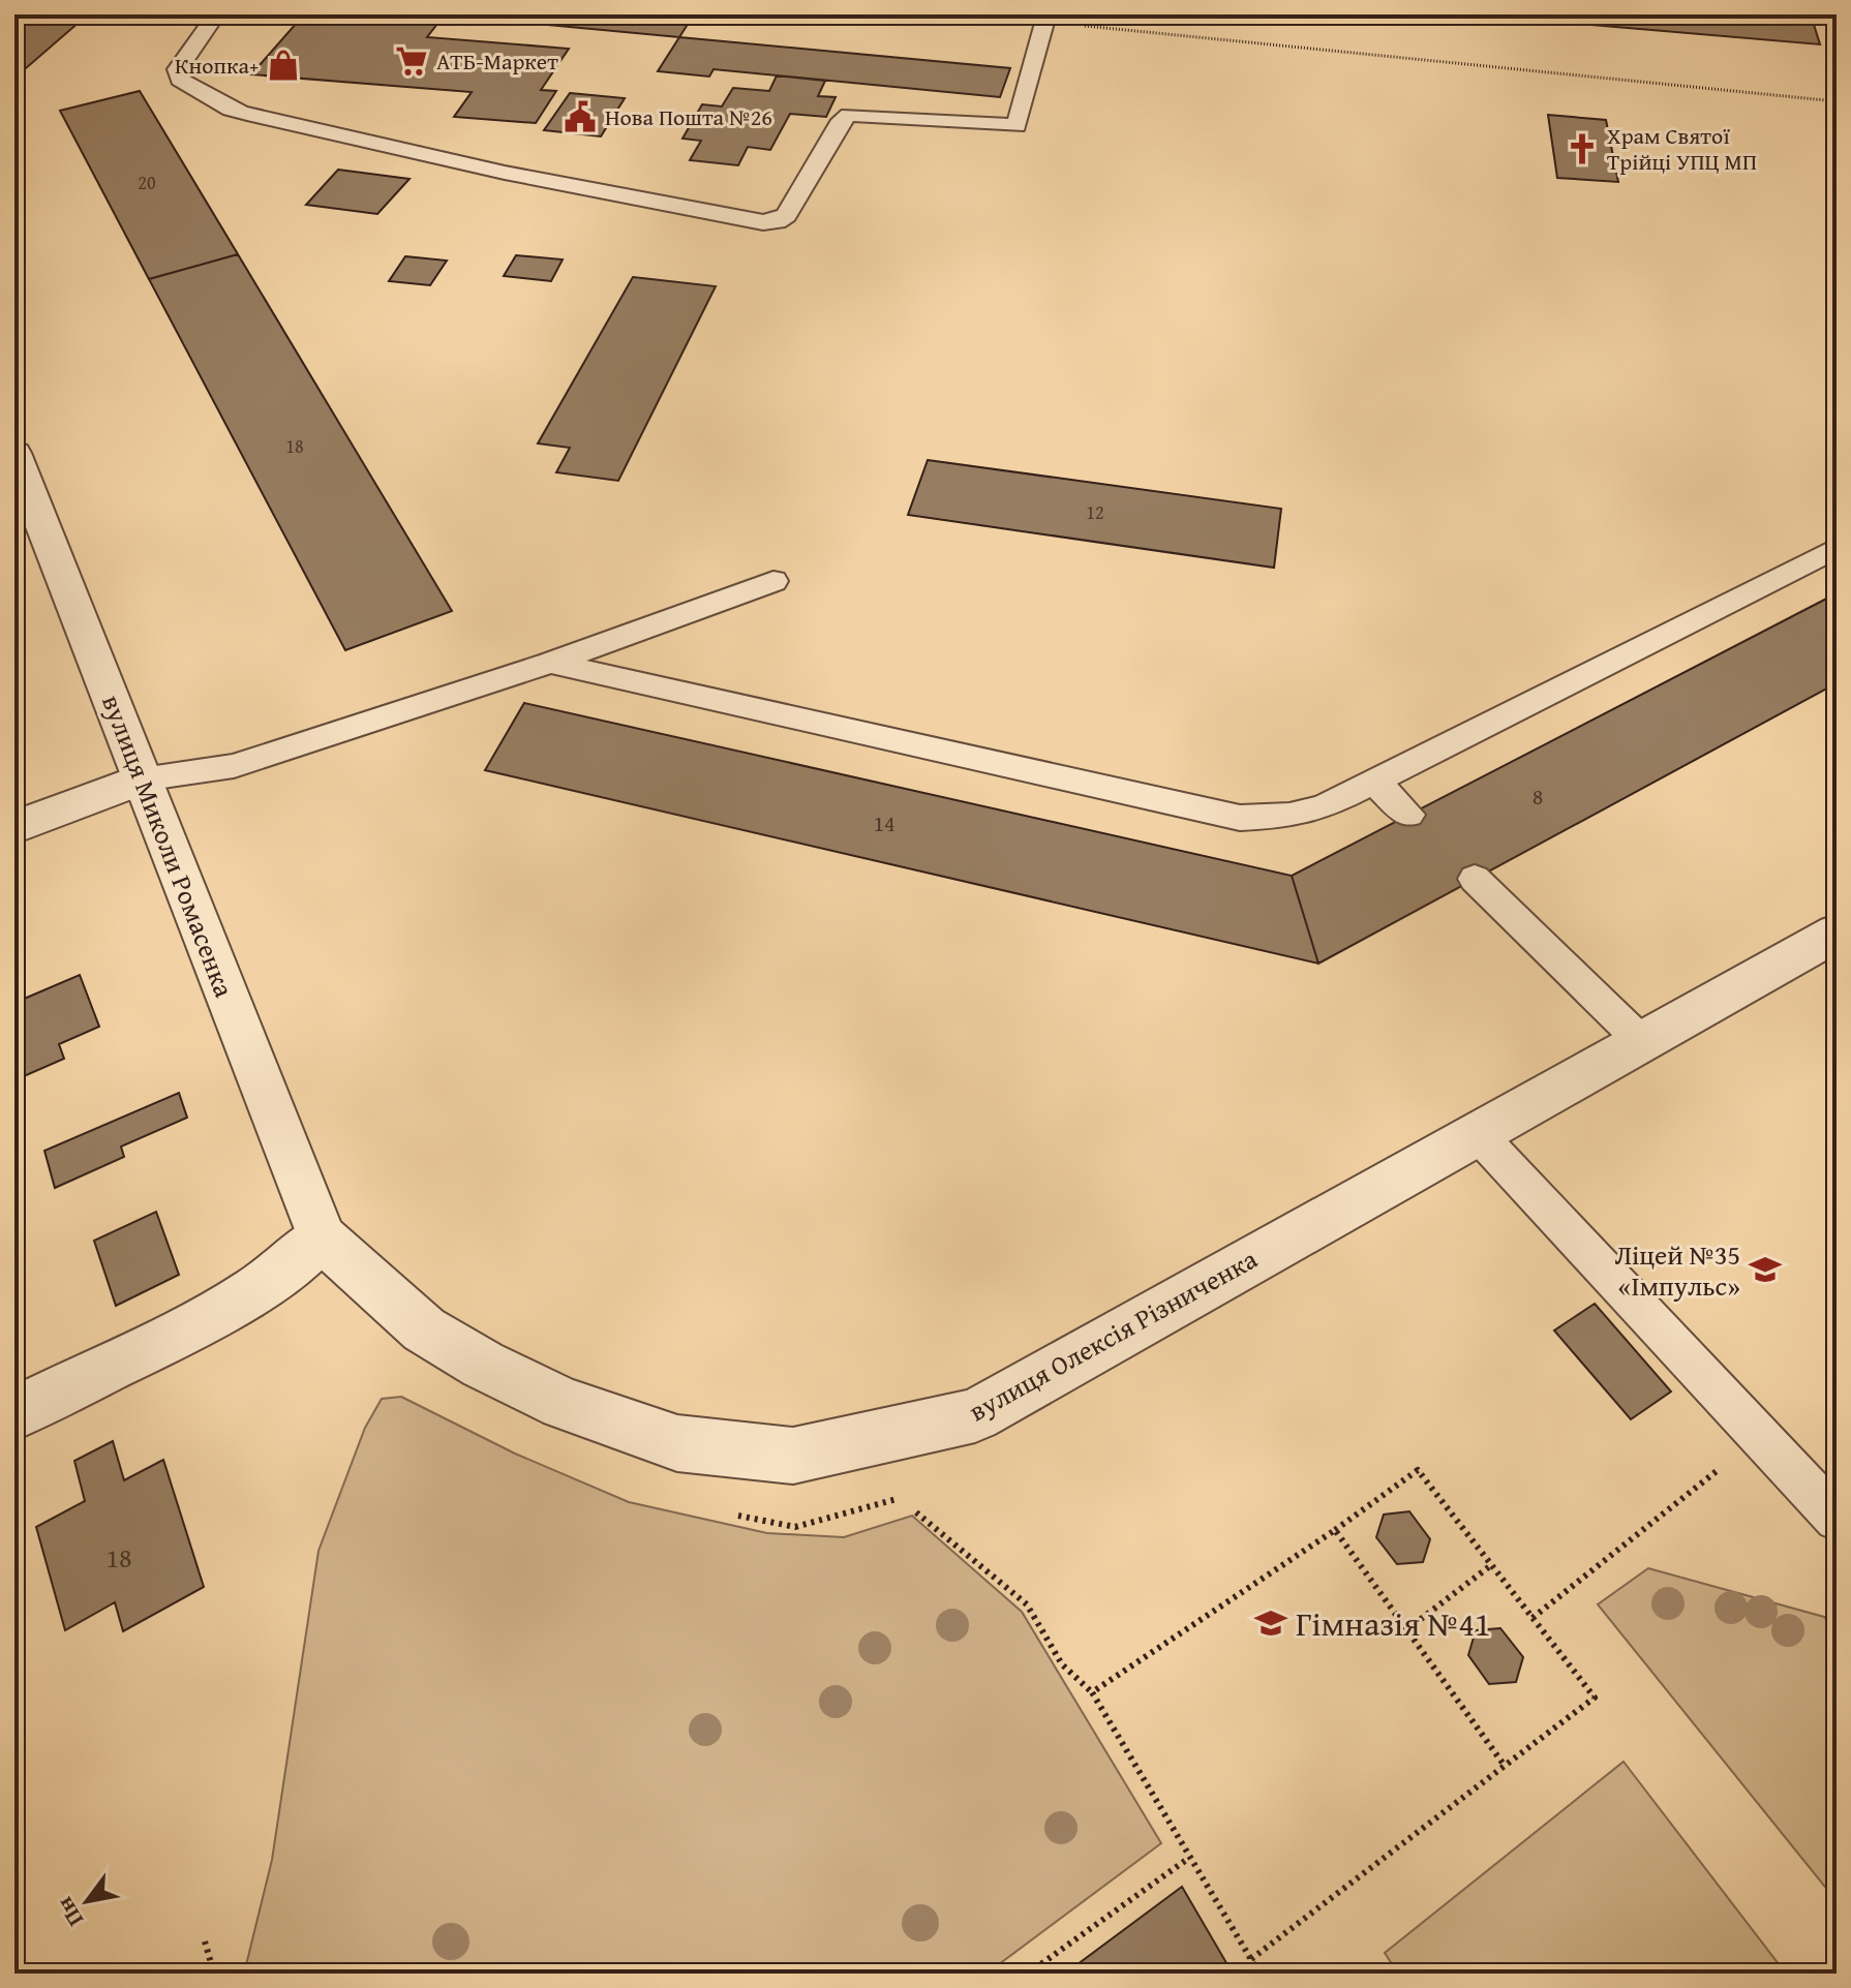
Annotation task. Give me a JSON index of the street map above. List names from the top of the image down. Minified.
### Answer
{"streets":{"street":["вулиця Миколи Ромасенка","вулиця Олексія Різниченка"]},"crossings":[["вулиця Миколи Ромасенка","вулиця Олексія Різниченка"]],"places":{"supermarket":["АТБ-Маркет"],"shop":["Кнопка+"],"public building":["Нова Пошта №26"],"church":["Храм Святої Трійці УПЦ МП"],"school or university":["Ліцей №35 «Імпульс»","Гімназія №41"]},"house_numbers":["20","18","12","8","14","18"],"north":"bottom left"}
